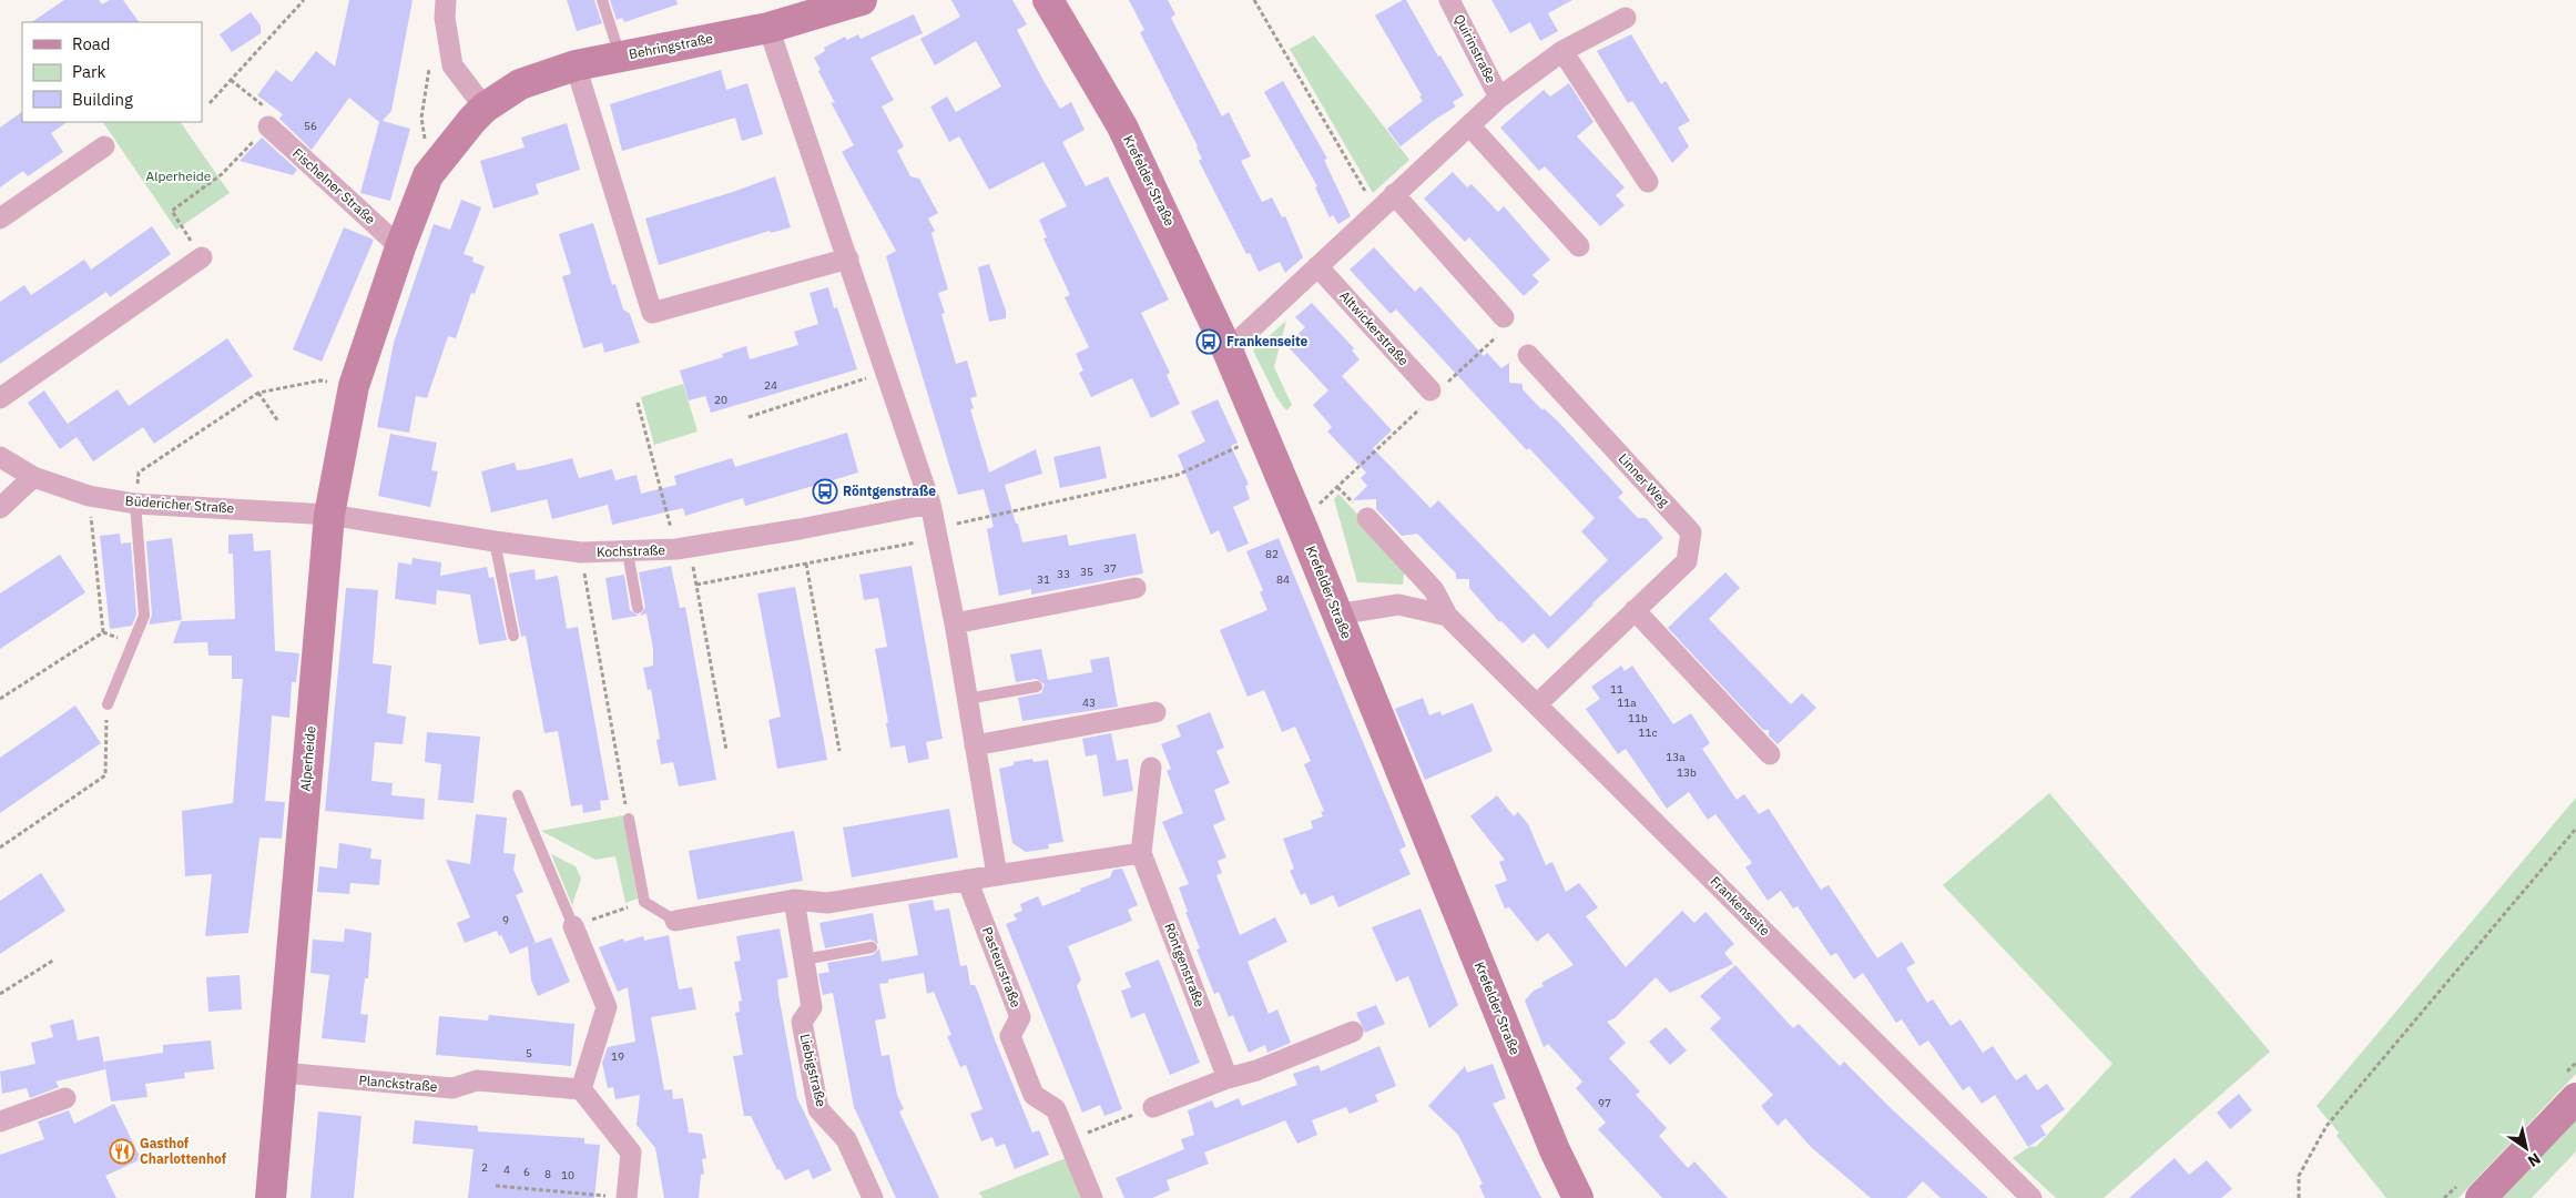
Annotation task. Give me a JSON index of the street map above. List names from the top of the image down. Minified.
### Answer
{"streets":{"street":["Behringstraße","Quirinstraße","Krefelder Straße","Fischelner Straße","Altwickerstraße","Linner Weg","Büdericher Straße","Kochstraße","Alperheide","Frankenseite","Röntgenstraße","Pasteurstraße","Liebigstraße","Planckstraße"]},"crossings":[["Fischelner Straße","Alperheide"],["Linner Weg","Frankenseite"],["Büdericher Straße","Kochstraße"],["Büdericher Straße","Alperheide"],["Kochstraße","Alperheide"],["Alperheide","Planckstraße"]],"parks":["Alperheide"],"places":{"bus stop":["Frankenseite","Röntgenstraße"],"restaurant":["Gasthof Charlottenhof"]},"house_numbers":["56","24","20","82","37","35","33","31","84","11","43","11a","11b","11c","13a","13b","9","5","19","97","2","4","6","8","10"],"legend":["Road","Park","Building"],"north":"bottom right"}
